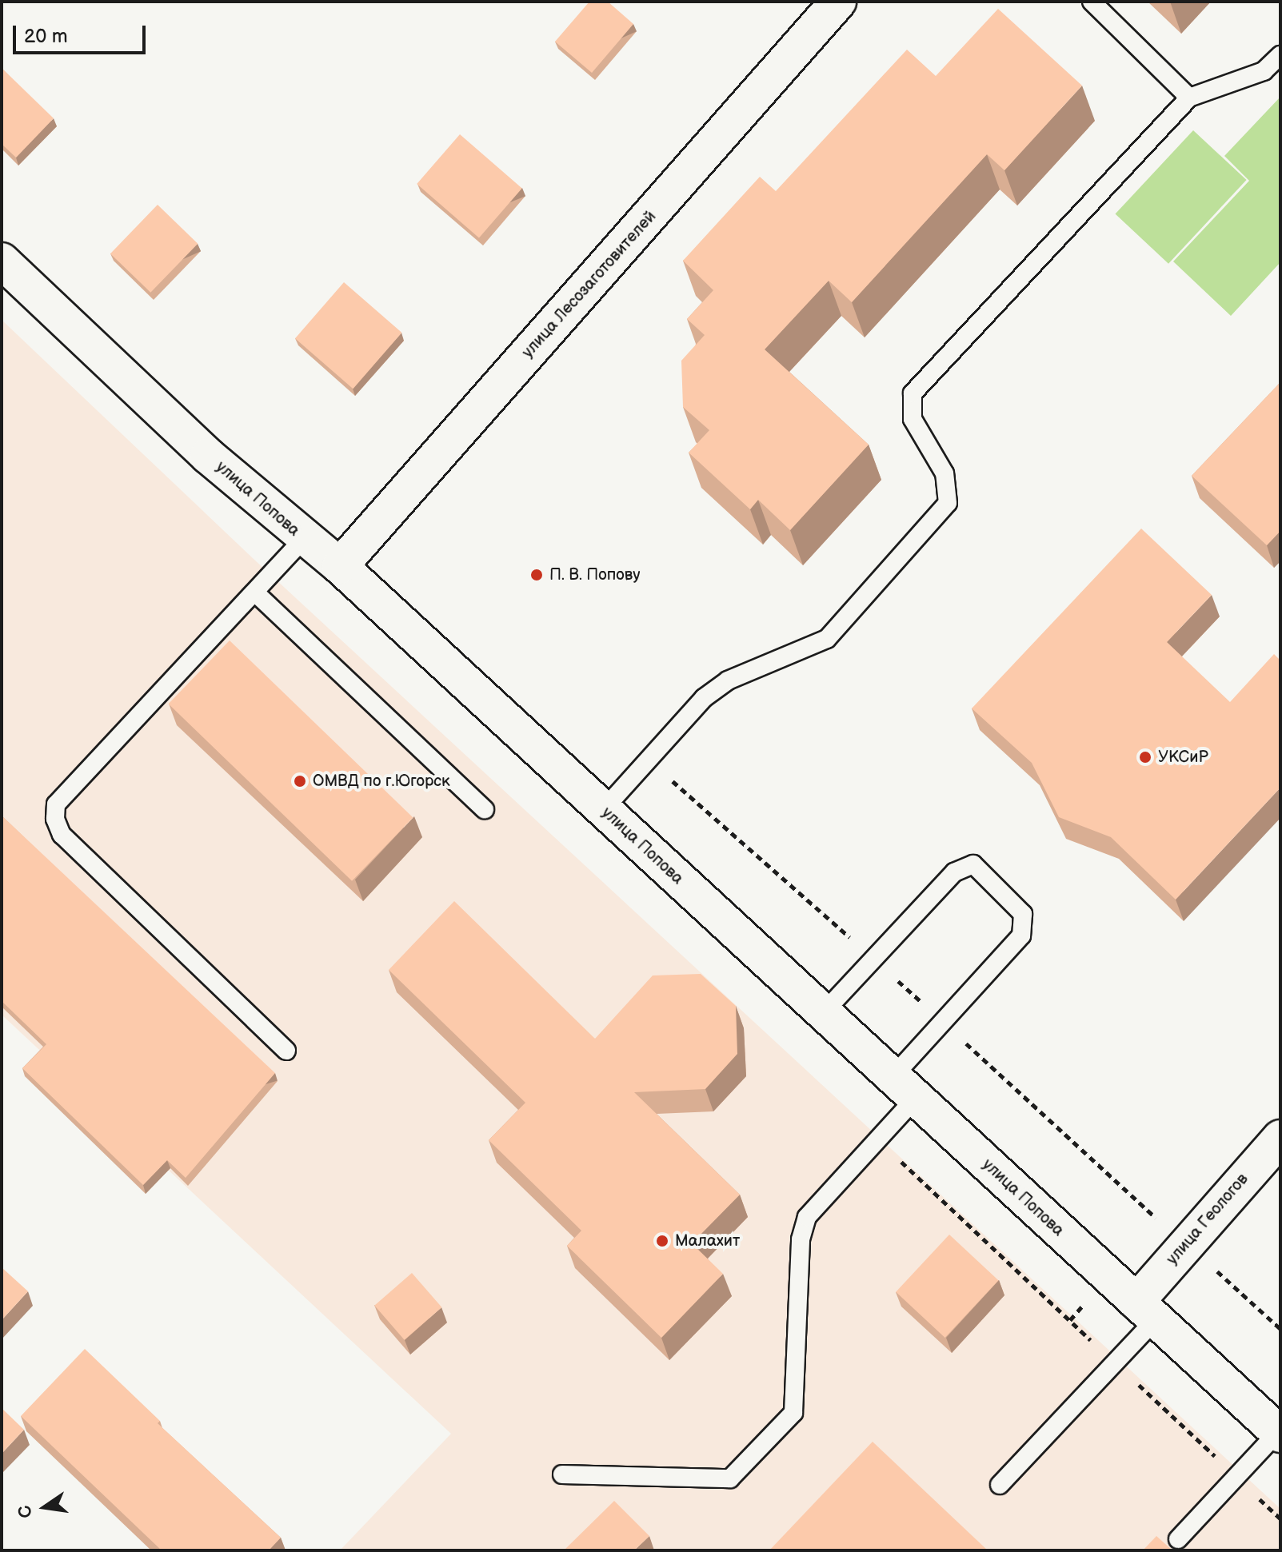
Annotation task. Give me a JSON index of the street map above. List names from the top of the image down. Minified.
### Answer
{"streets":{"main road":["улица Лесозаготовителей","улица Попова","улица Геологов"]},"crossings":[["улица Лесозаготовителей","улица Попова"],["улица Попова","улица Геологов"]],"places":["П. В. Попову","УКСиР","ОМВД по г.Югорск","Малахит"],"scale_bar":"20 m","north":"left"}
